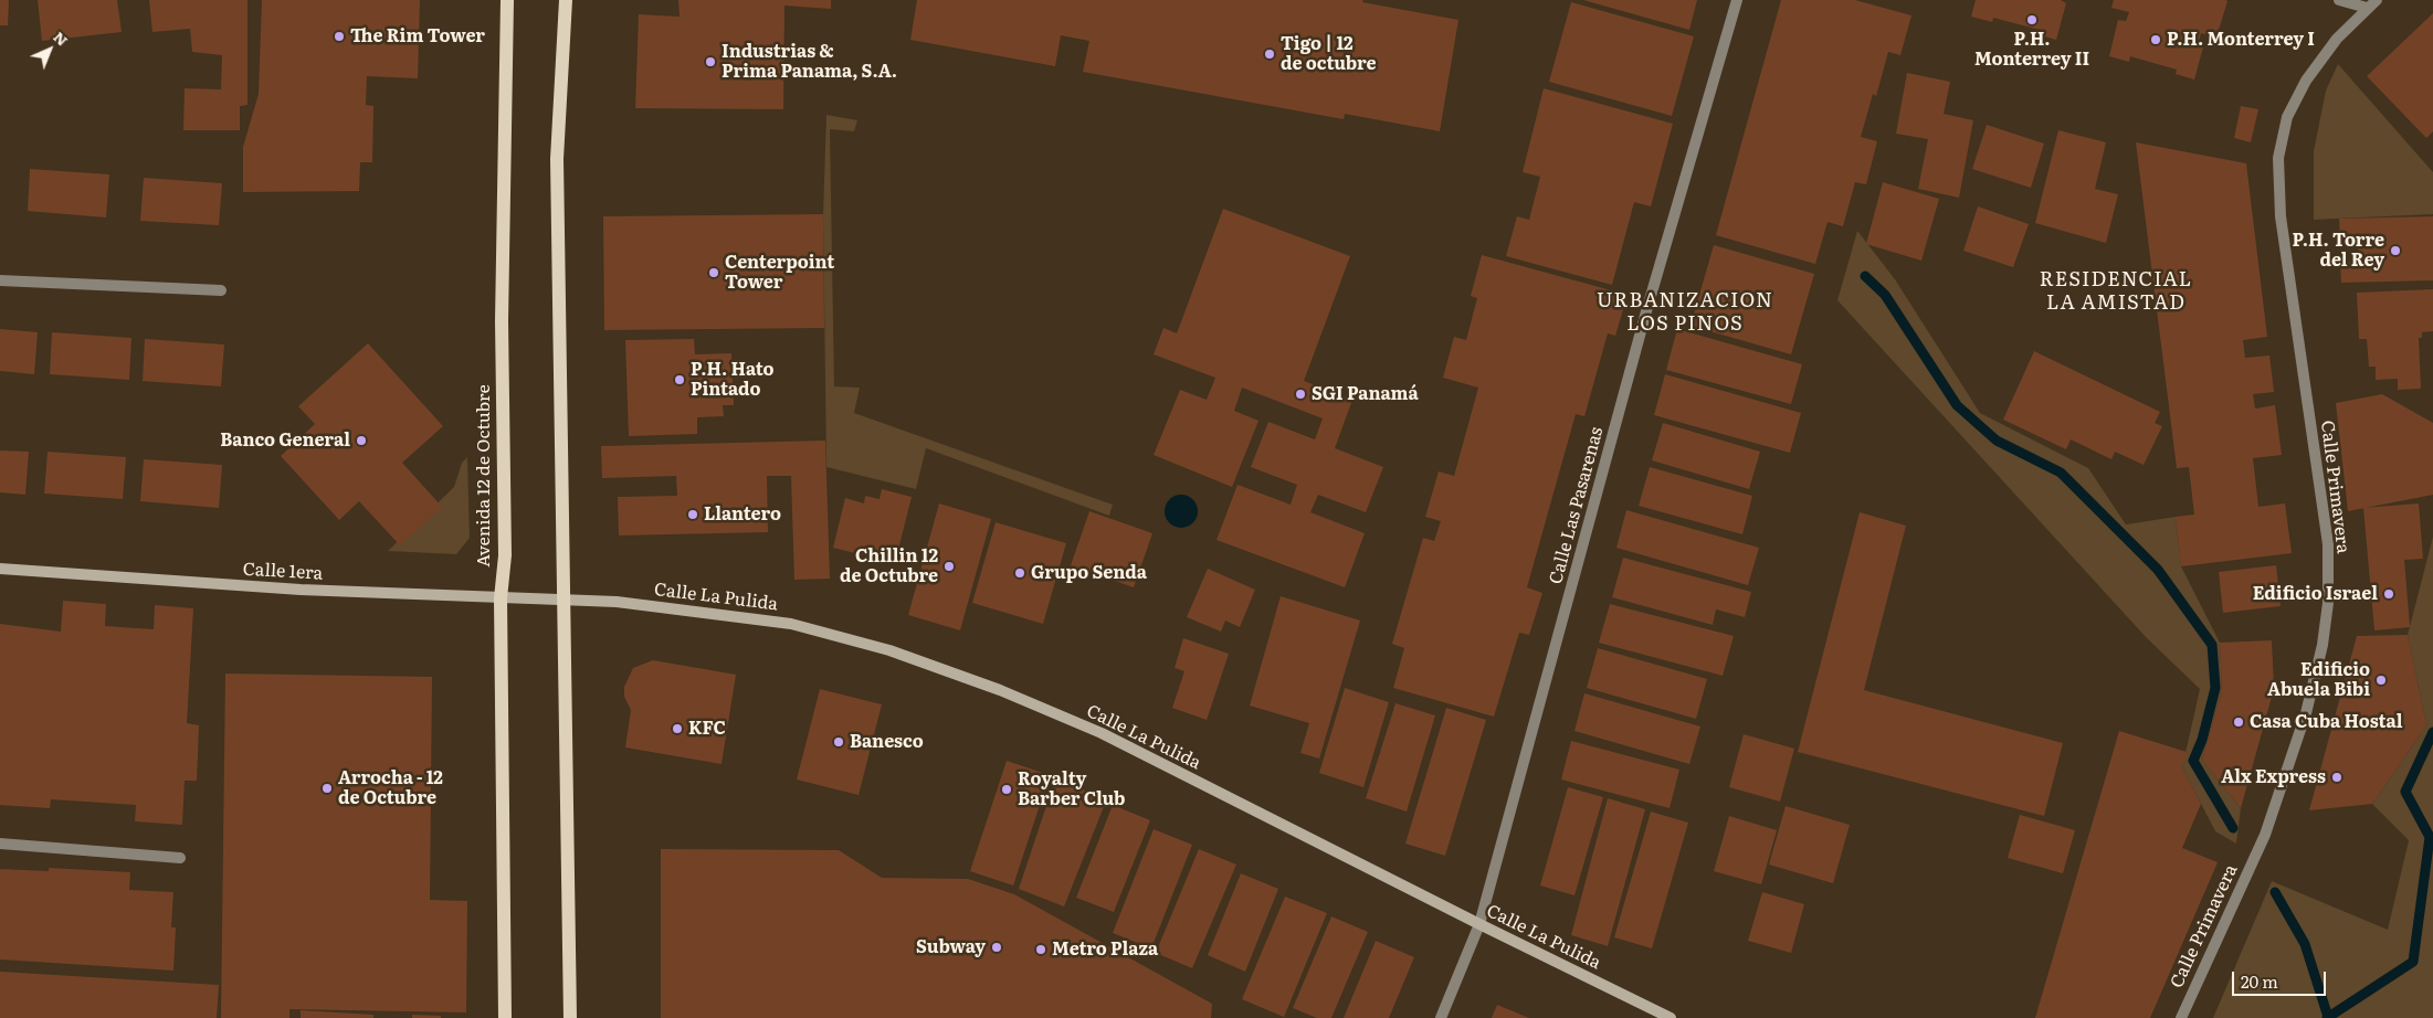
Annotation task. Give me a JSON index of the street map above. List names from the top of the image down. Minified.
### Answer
{"streets":{"main road":["Avenida 12 de Octubre","Calle 1era","Calle La Pulida"],"street":["Calle Primavera","Calle Las Pasarenas"]},"crossings":[["Avenida 12 de Octubre","Calle 1era"],["Calle Las Pasarenas","Calle La Pulida"],["Calle 1era","Calle La Pulida"]],"districts":["RESIDENCIAL LA AMISTAD","URBANIZACION LOS PINOS"],"places":["P.H. Monterrey II","The Rim Tower","P.H. Monterrey I","Tigo | 12 de octubre","Industrias & Prima Panama, S.A.","P.H. Torre del Rey","Centerpoint Tower","P.H. Hato Pintado","SGI Panamá","Banco General","Llantero","Chillin 12 de Octubre","Grupo Senda","Edificio Israel","Edificio Abuela Bibi","Casa Cuba Hostal","KFC","Banesco","Alx Express","Arrocha - 12 de Octubre","Royalty Barber Club","Subway","Metro Plaza"],"scale_bar":"20 m","north":"top right"}
